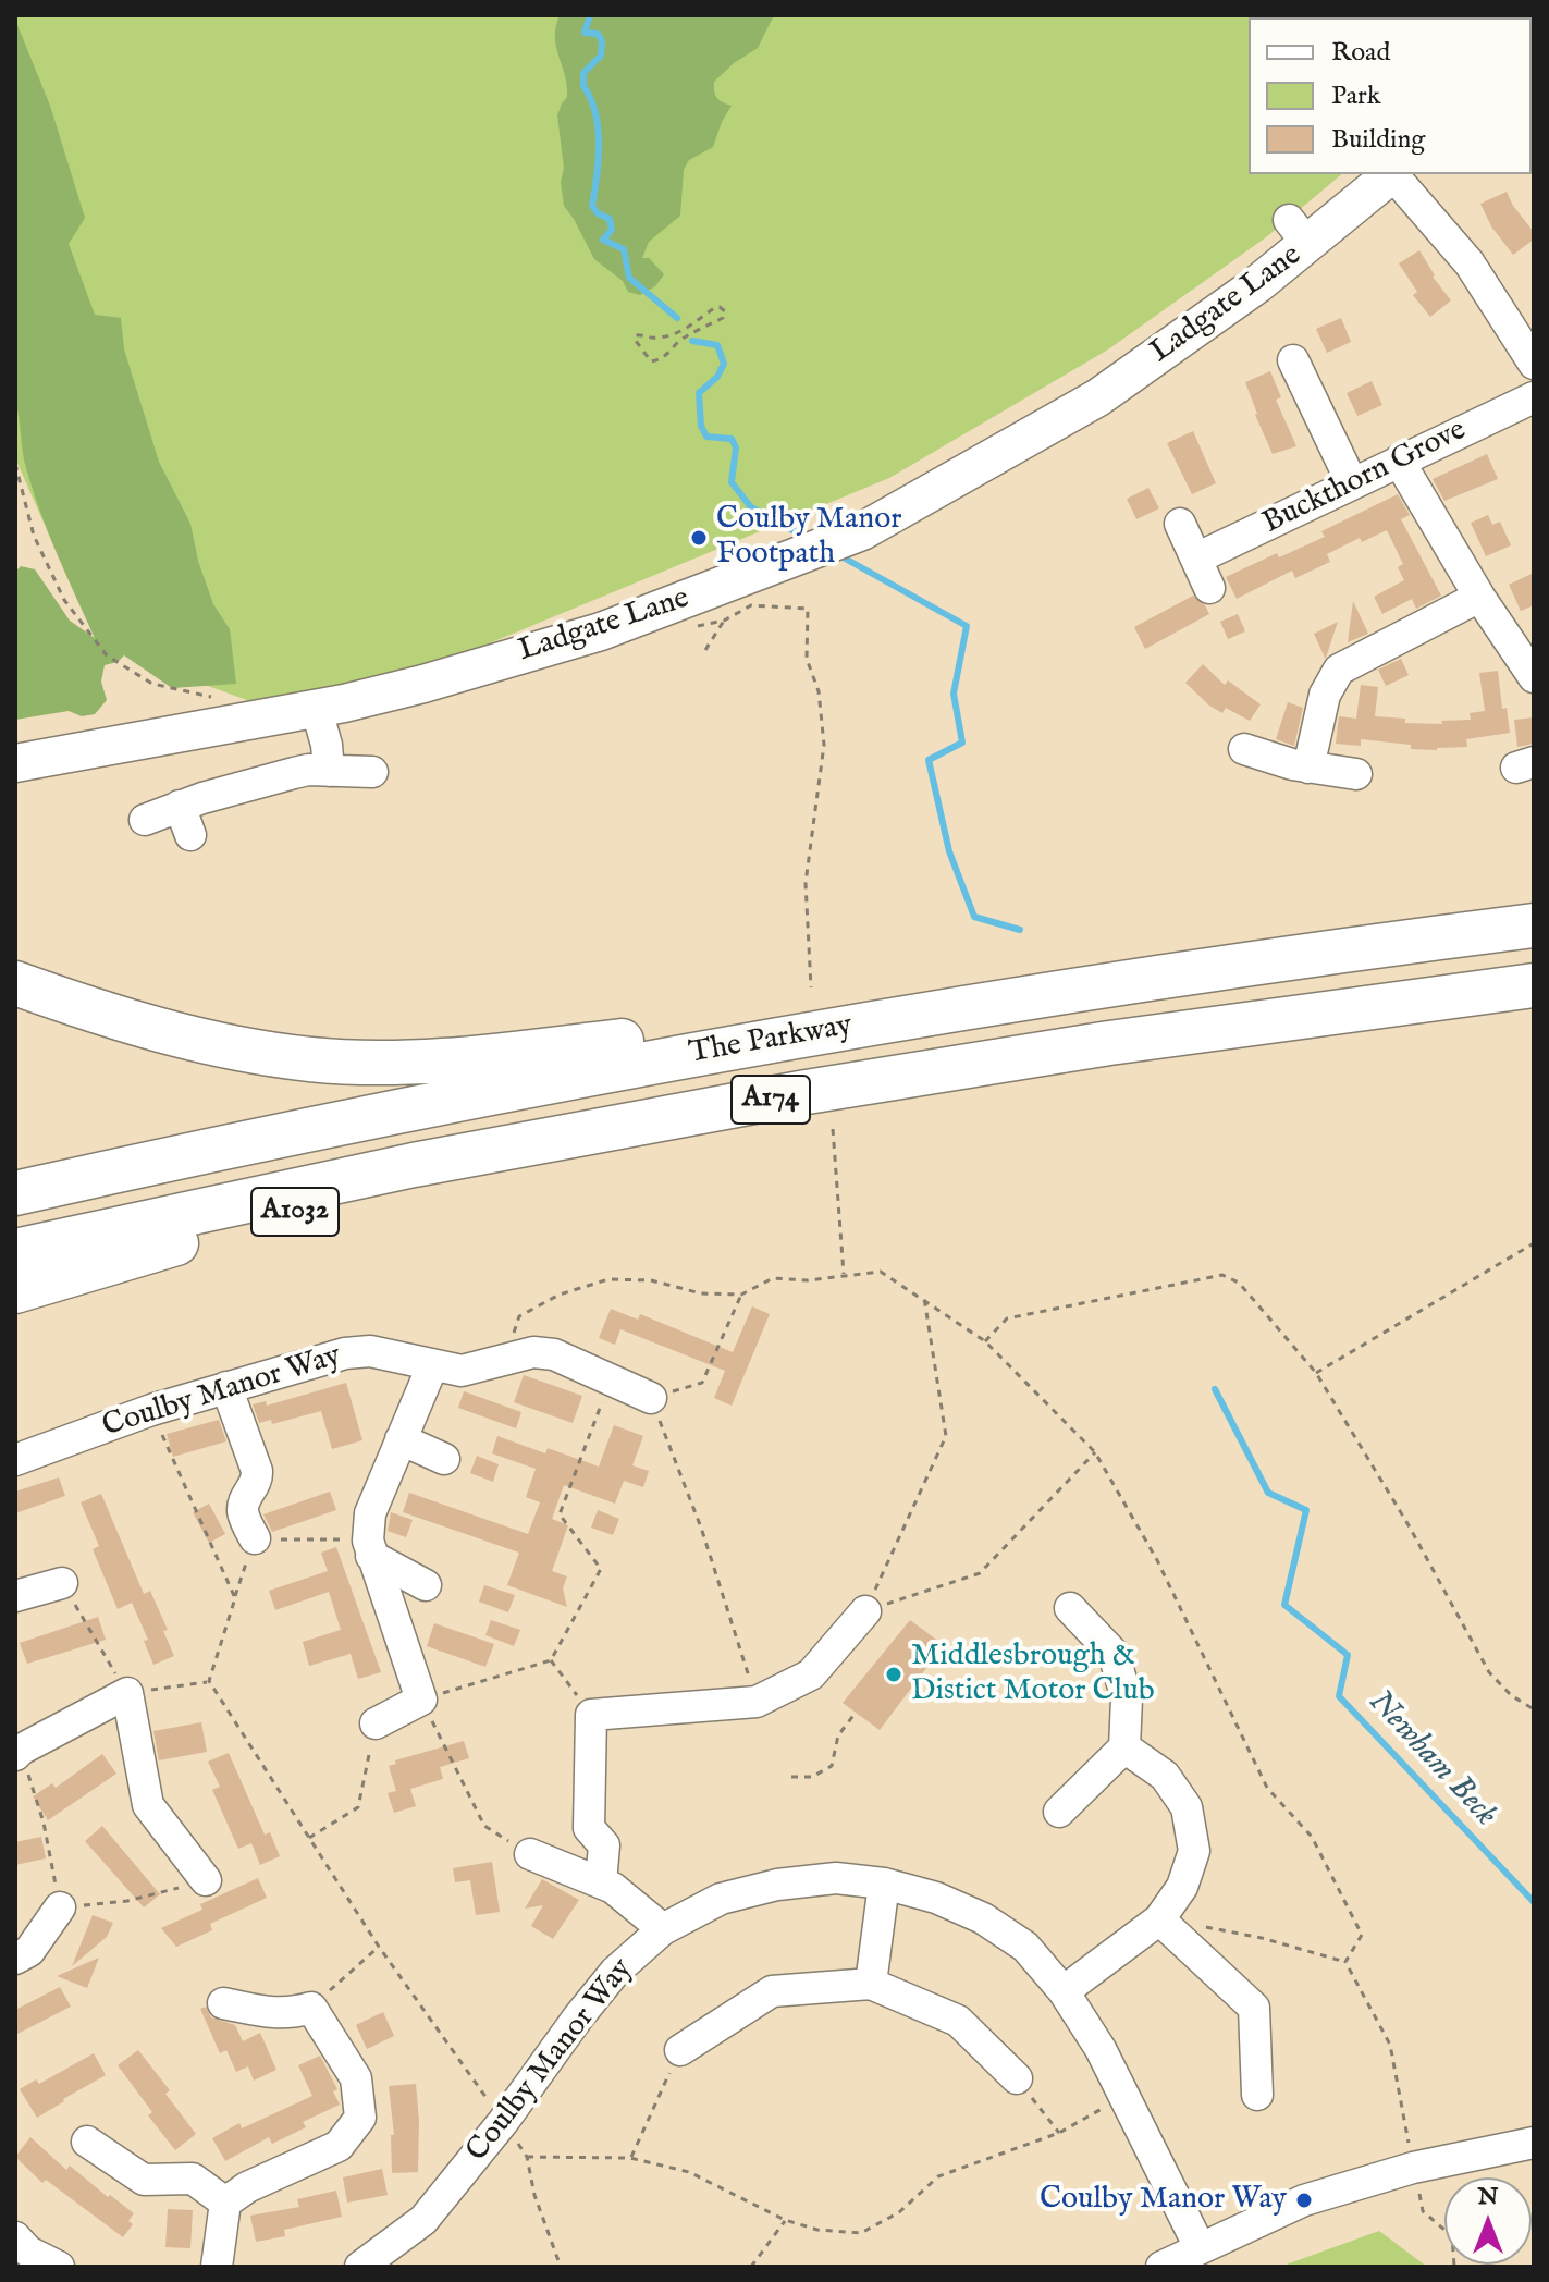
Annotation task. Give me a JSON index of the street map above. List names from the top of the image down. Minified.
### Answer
{"streets":{"highway":["The Parkway","A174","A1032"],"main road":["Ladgate Lane"],"street":["Buckthorn Grove","Coulby Manor Way"]},"crossings":[["The Parkway","A174"],["The Parkway","A1032"]],"water":["Newham Beck"],"places":["Coulby Manor Footpath","Middlesbrough & Distict Motor Club","Coulby Manor Way"],"legend":["Road","Park","Building"],"north":"top"}
